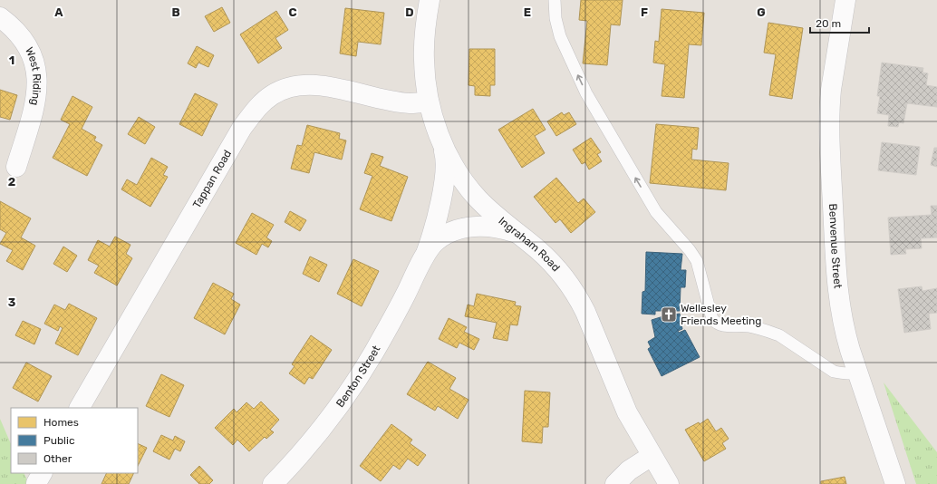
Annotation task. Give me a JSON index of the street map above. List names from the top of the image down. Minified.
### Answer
{"streets":{"street":["West Riding","Tappan Road","Ingraham Road","Benvenue Street","Benton Street"]},"crossings":[["Tappan Road","Ingraham Road"],["Ingraham Road","Benton Street"]],"places":{"church":["Wellesley Friends Meeting"]},"legend":["Homes","Public","Other"],"scale_bar":"20 m","grid":{"columns":["A","B","C","D","E","F","G"],"rows":["1","2","3"]}}
